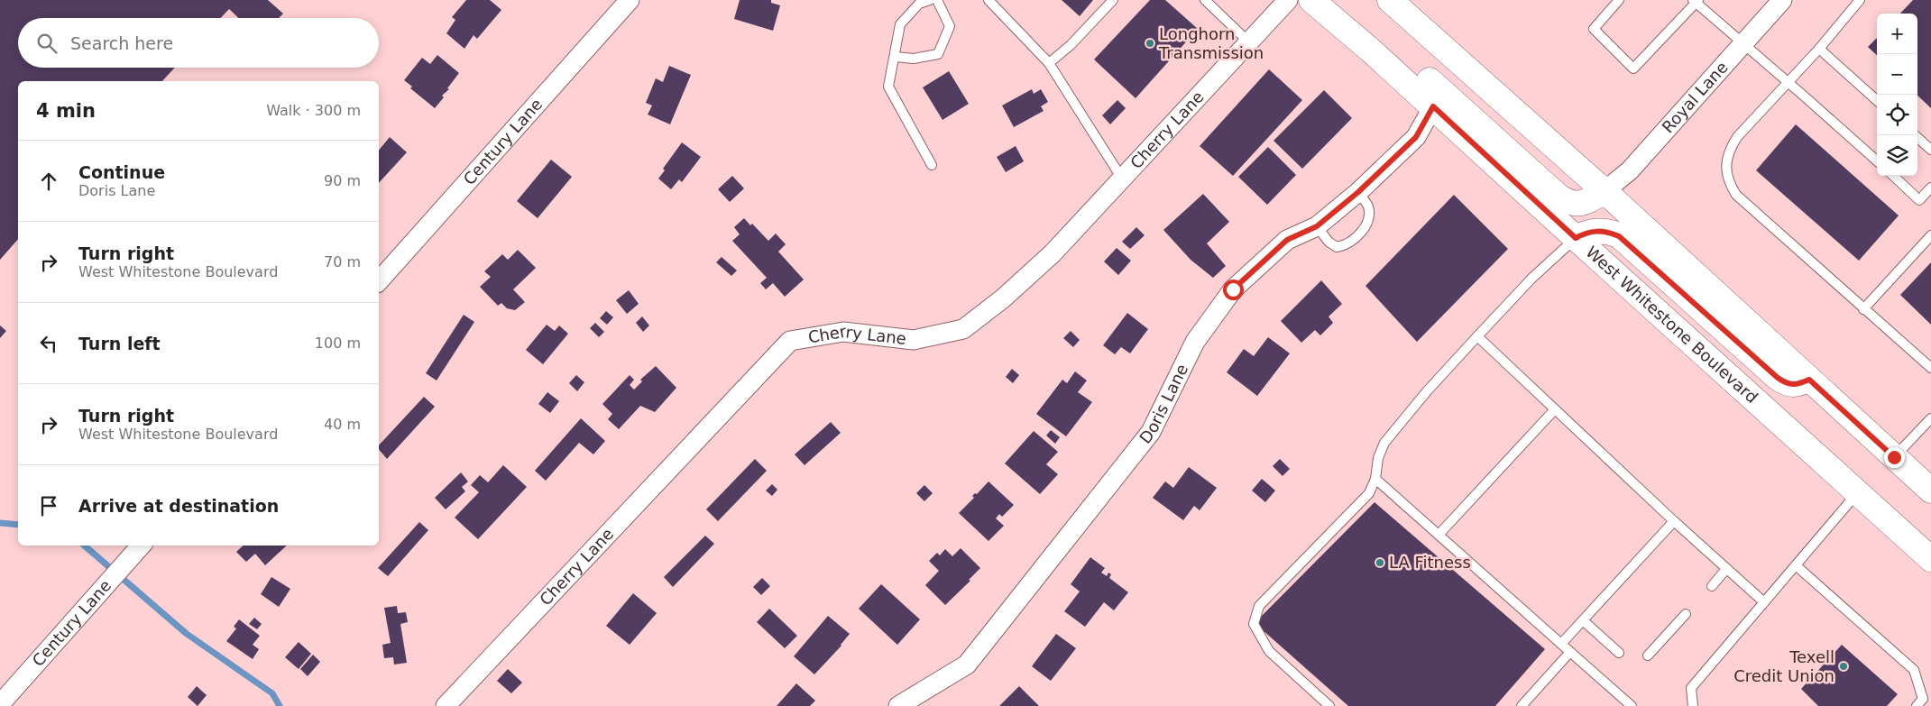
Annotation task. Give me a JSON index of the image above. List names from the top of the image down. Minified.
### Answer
{"streets":{"main road":["West Whitestone Boulevard"],"street":["Royal Lane","Cherry Lane","Century Lane","Doris Lane"]},"crossings":[["West Whitestone Boulevard","Doris Lane"]],"places":["Longhorn Transmission","LA Fitness","Texell Credit Union"],"page":{"map_buttons":["+","−"],"search":"Search here","heading":["4 min","Walk · 300 m"],"list":[["Continue","Doris Lane","90 m"],["Turn right","West Whitestone Boulevard","70 m"],["Turn left","100 m"],["Turn right","West Whitestone Boulevard","40 m"],"Arrive at destination"]}}
